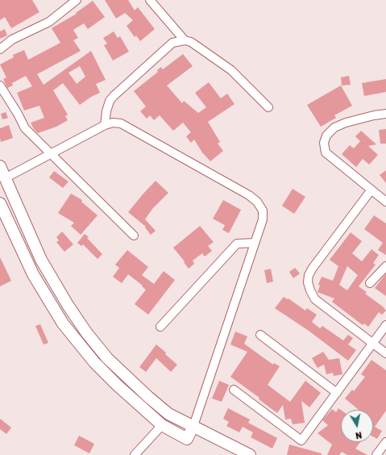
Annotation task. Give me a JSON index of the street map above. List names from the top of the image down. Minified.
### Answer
{"north":"bottom"}
